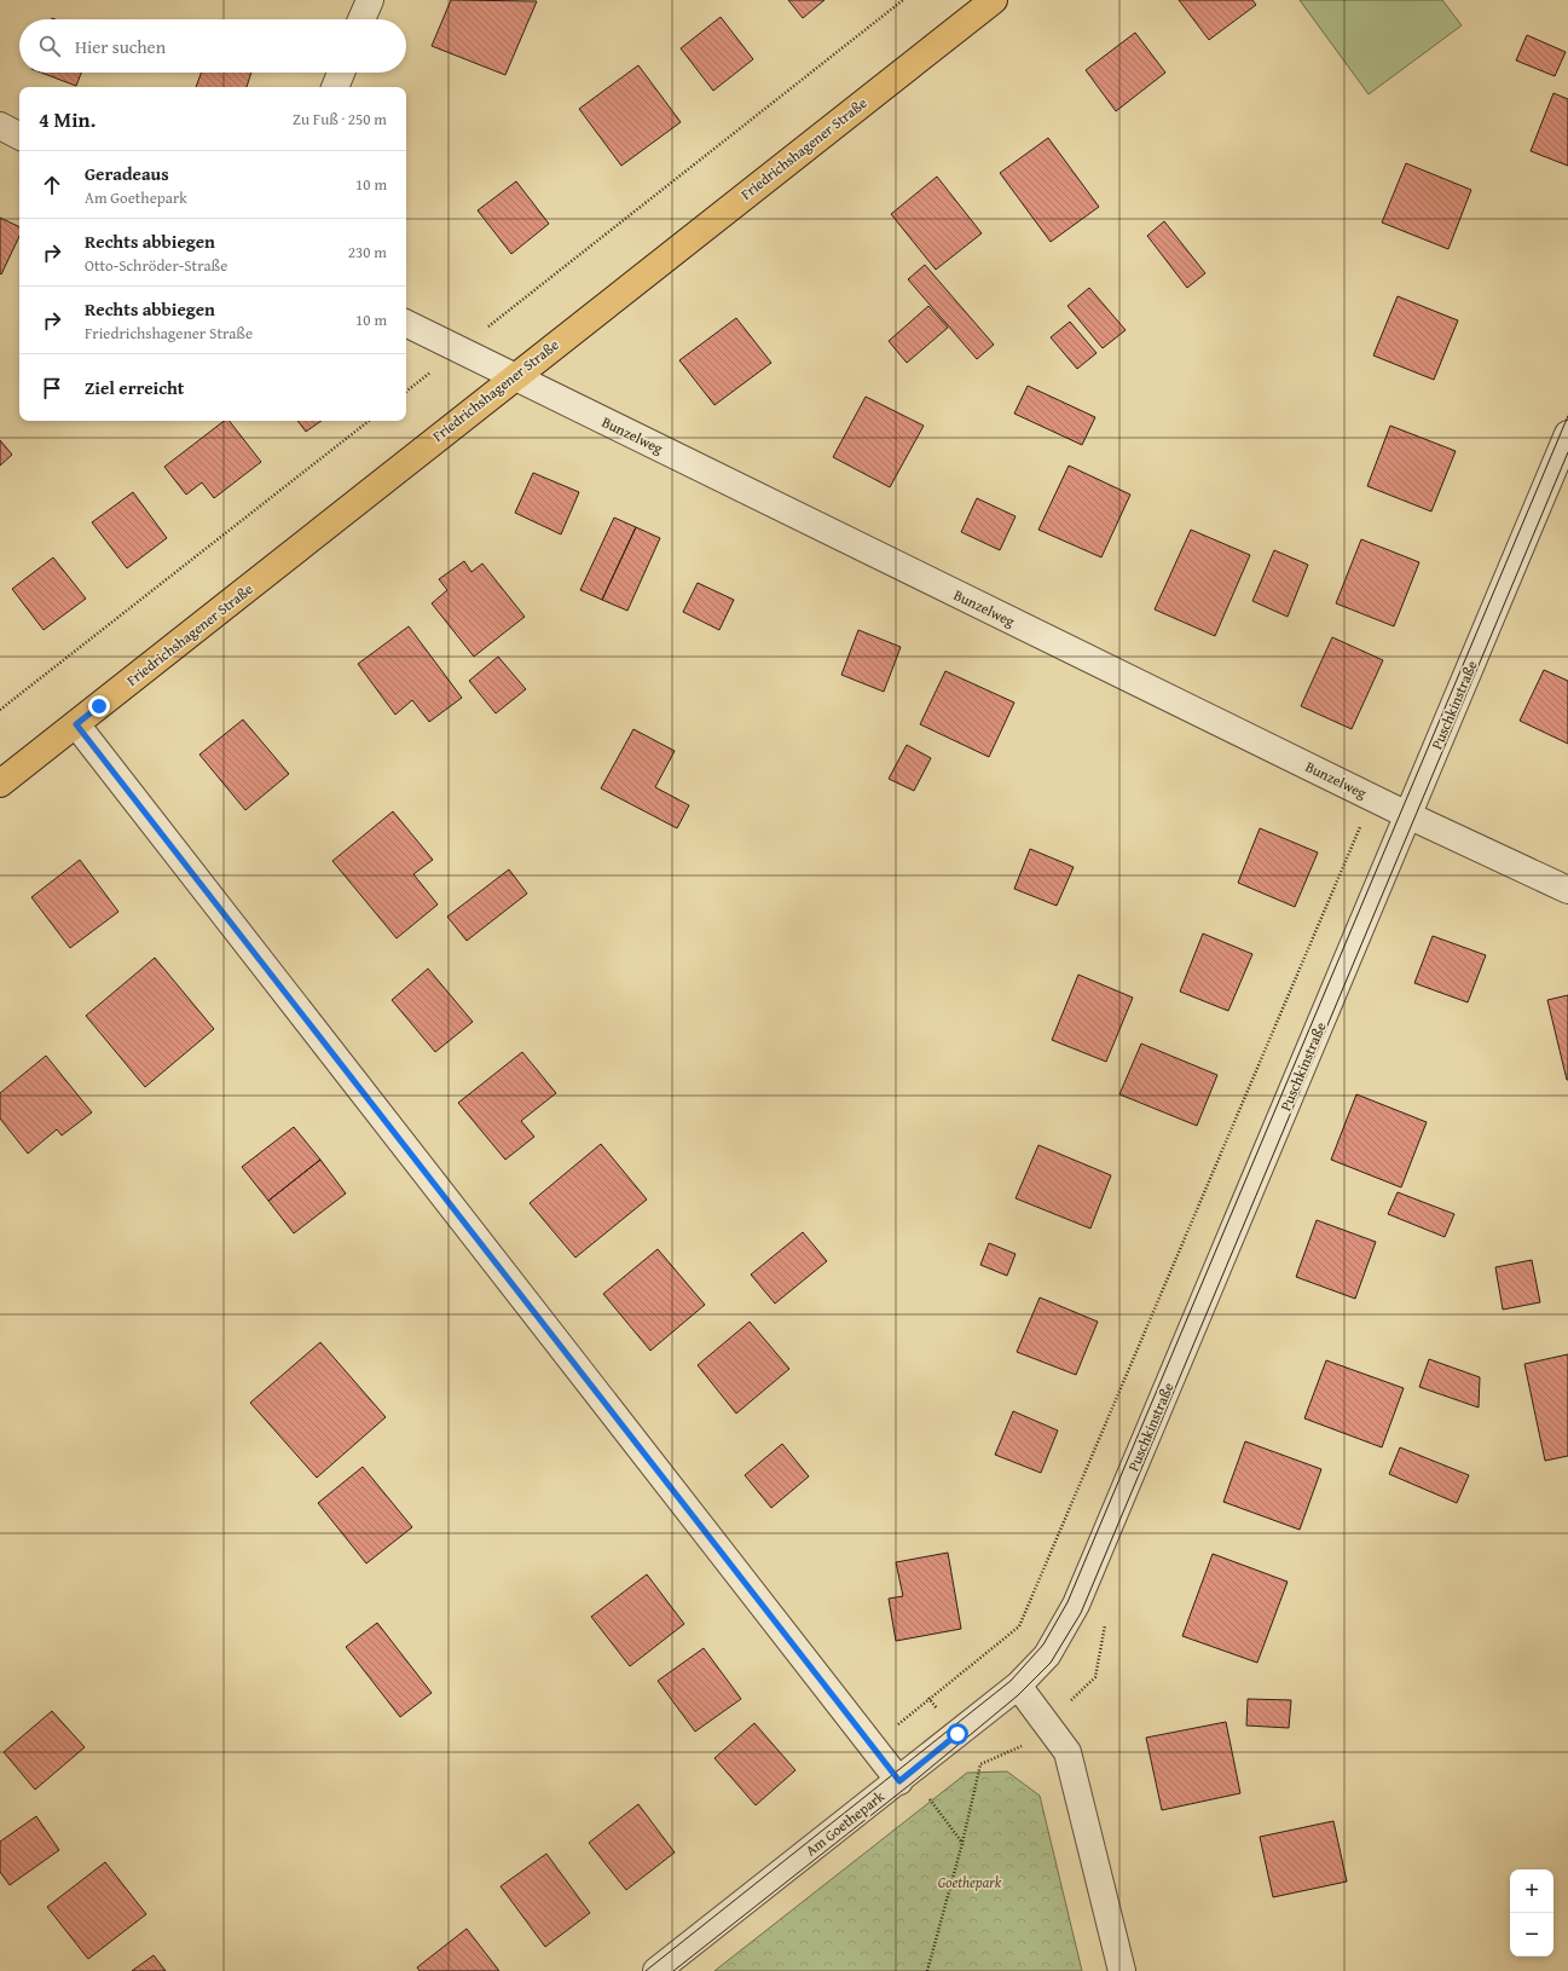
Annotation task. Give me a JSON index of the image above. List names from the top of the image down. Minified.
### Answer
{"streets":{"main road":["Friedrichshagener Straße"],"street":["Bunzelweg","Puschkinstraße","Am Goethepark"]},"crossings":[["Friedrichshagener Straße","Bunzelweg"],["Bunzelweg","Puschkinstraße"],["Puschkinstraße","Am Goethepark"]],"parks":["Goethepark"],"page":{"search":"Hier suchen","heading":["4 Min.","Zu Fuß · 250 m"],"list":[["Geradeaus","Am Goethepark","10 m"],["Rechts abbiegen","Otto-Schröder-Straße","230 m"],["Rechts abbiegen","Friedrichshagener Straße","10 m"],"Ziel erreicht"],"map_buttons":["+","−"]}}
